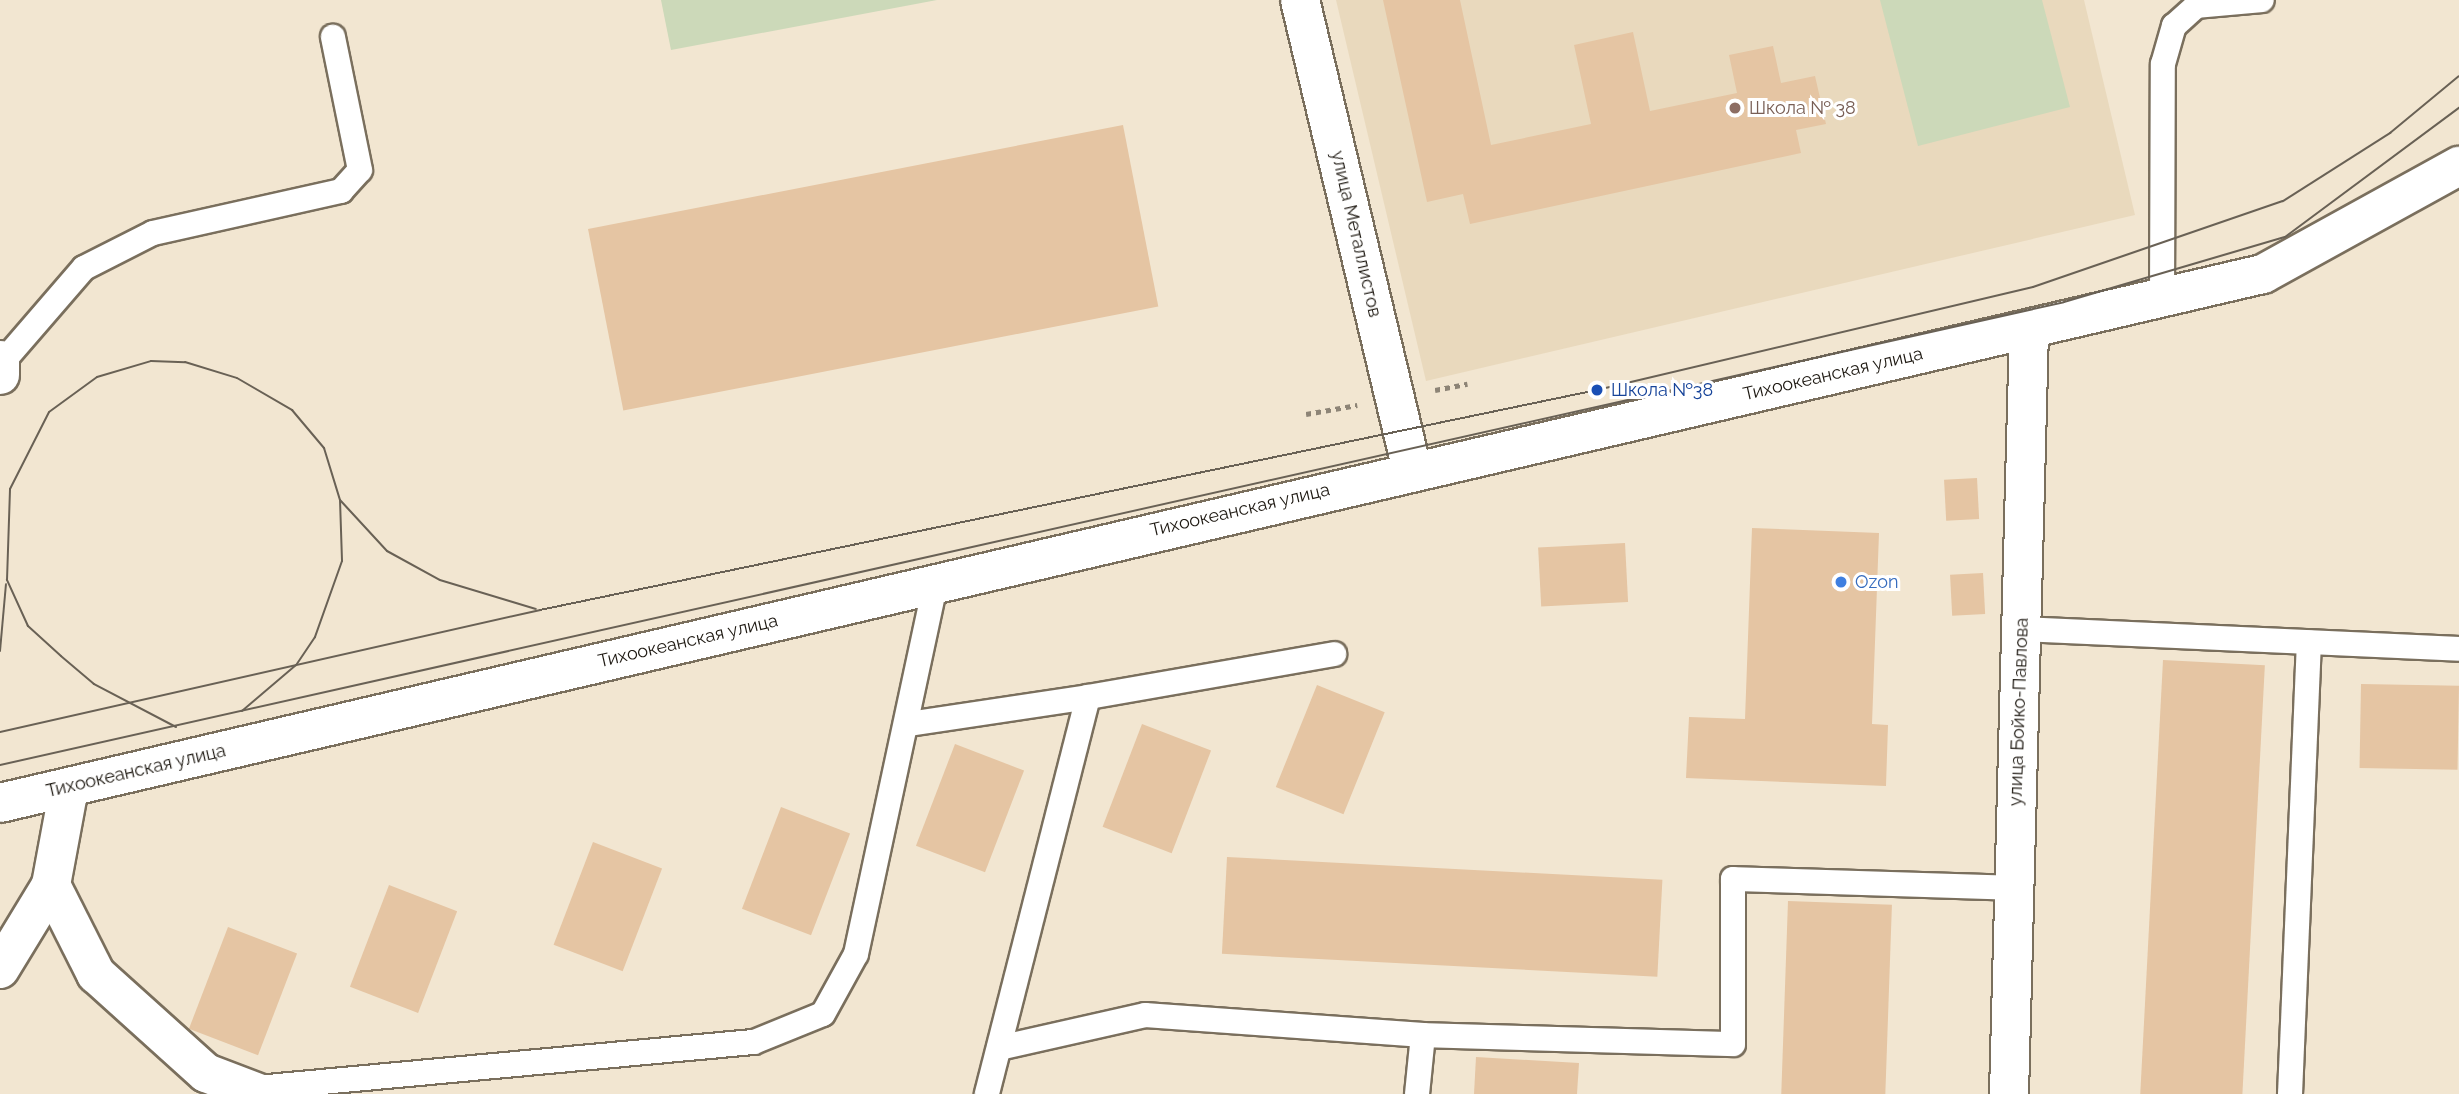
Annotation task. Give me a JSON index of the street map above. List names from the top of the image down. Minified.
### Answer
{"streets":{"main road":["улица Металлистов","Тихоокеанская улица","улица Бойко-Павлова"]},"crossings":[["улица Металлистов","Тихоокеанская улица"],["Тихоокеанская улица","улица Бойко-Павлова"]],"places":["Школа № 38","Школа №38","Ozon"]}
